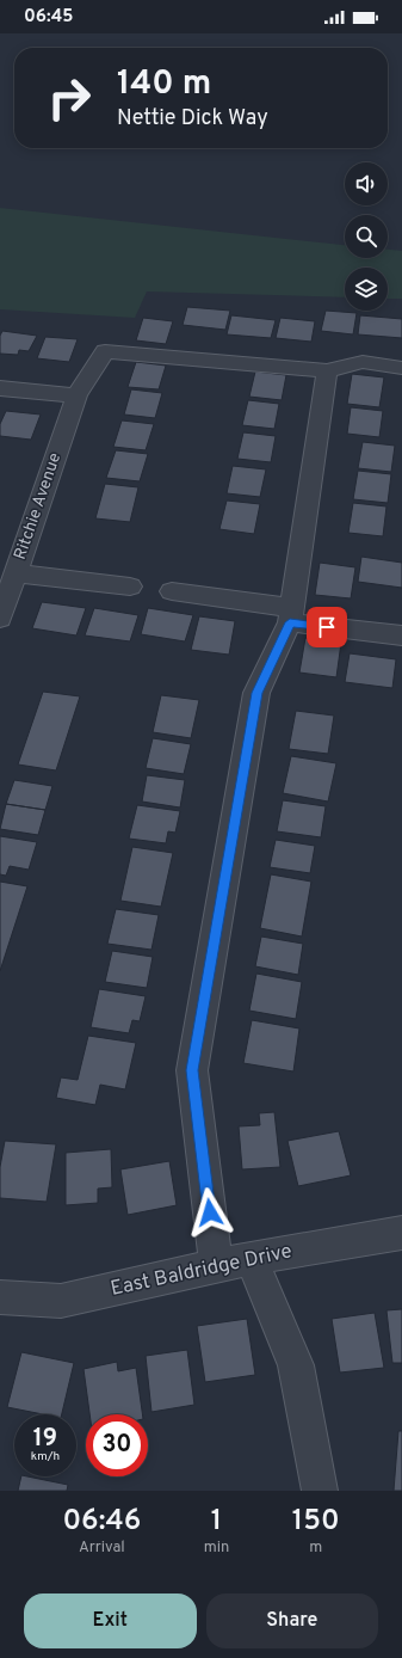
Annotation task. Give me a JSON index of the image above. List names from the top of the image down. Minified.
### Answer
{"streets":{"street":["Ritchie Avenue","East Baldridge Drive"]},"page":{"status":"06:45","turn":["140 m","Nettie Dick Way"],"speed":"19 km/h","limit":"30","eta":["06:46","Arrival","1","min","150","m"],"buttons":["Exit","Share"]}}
